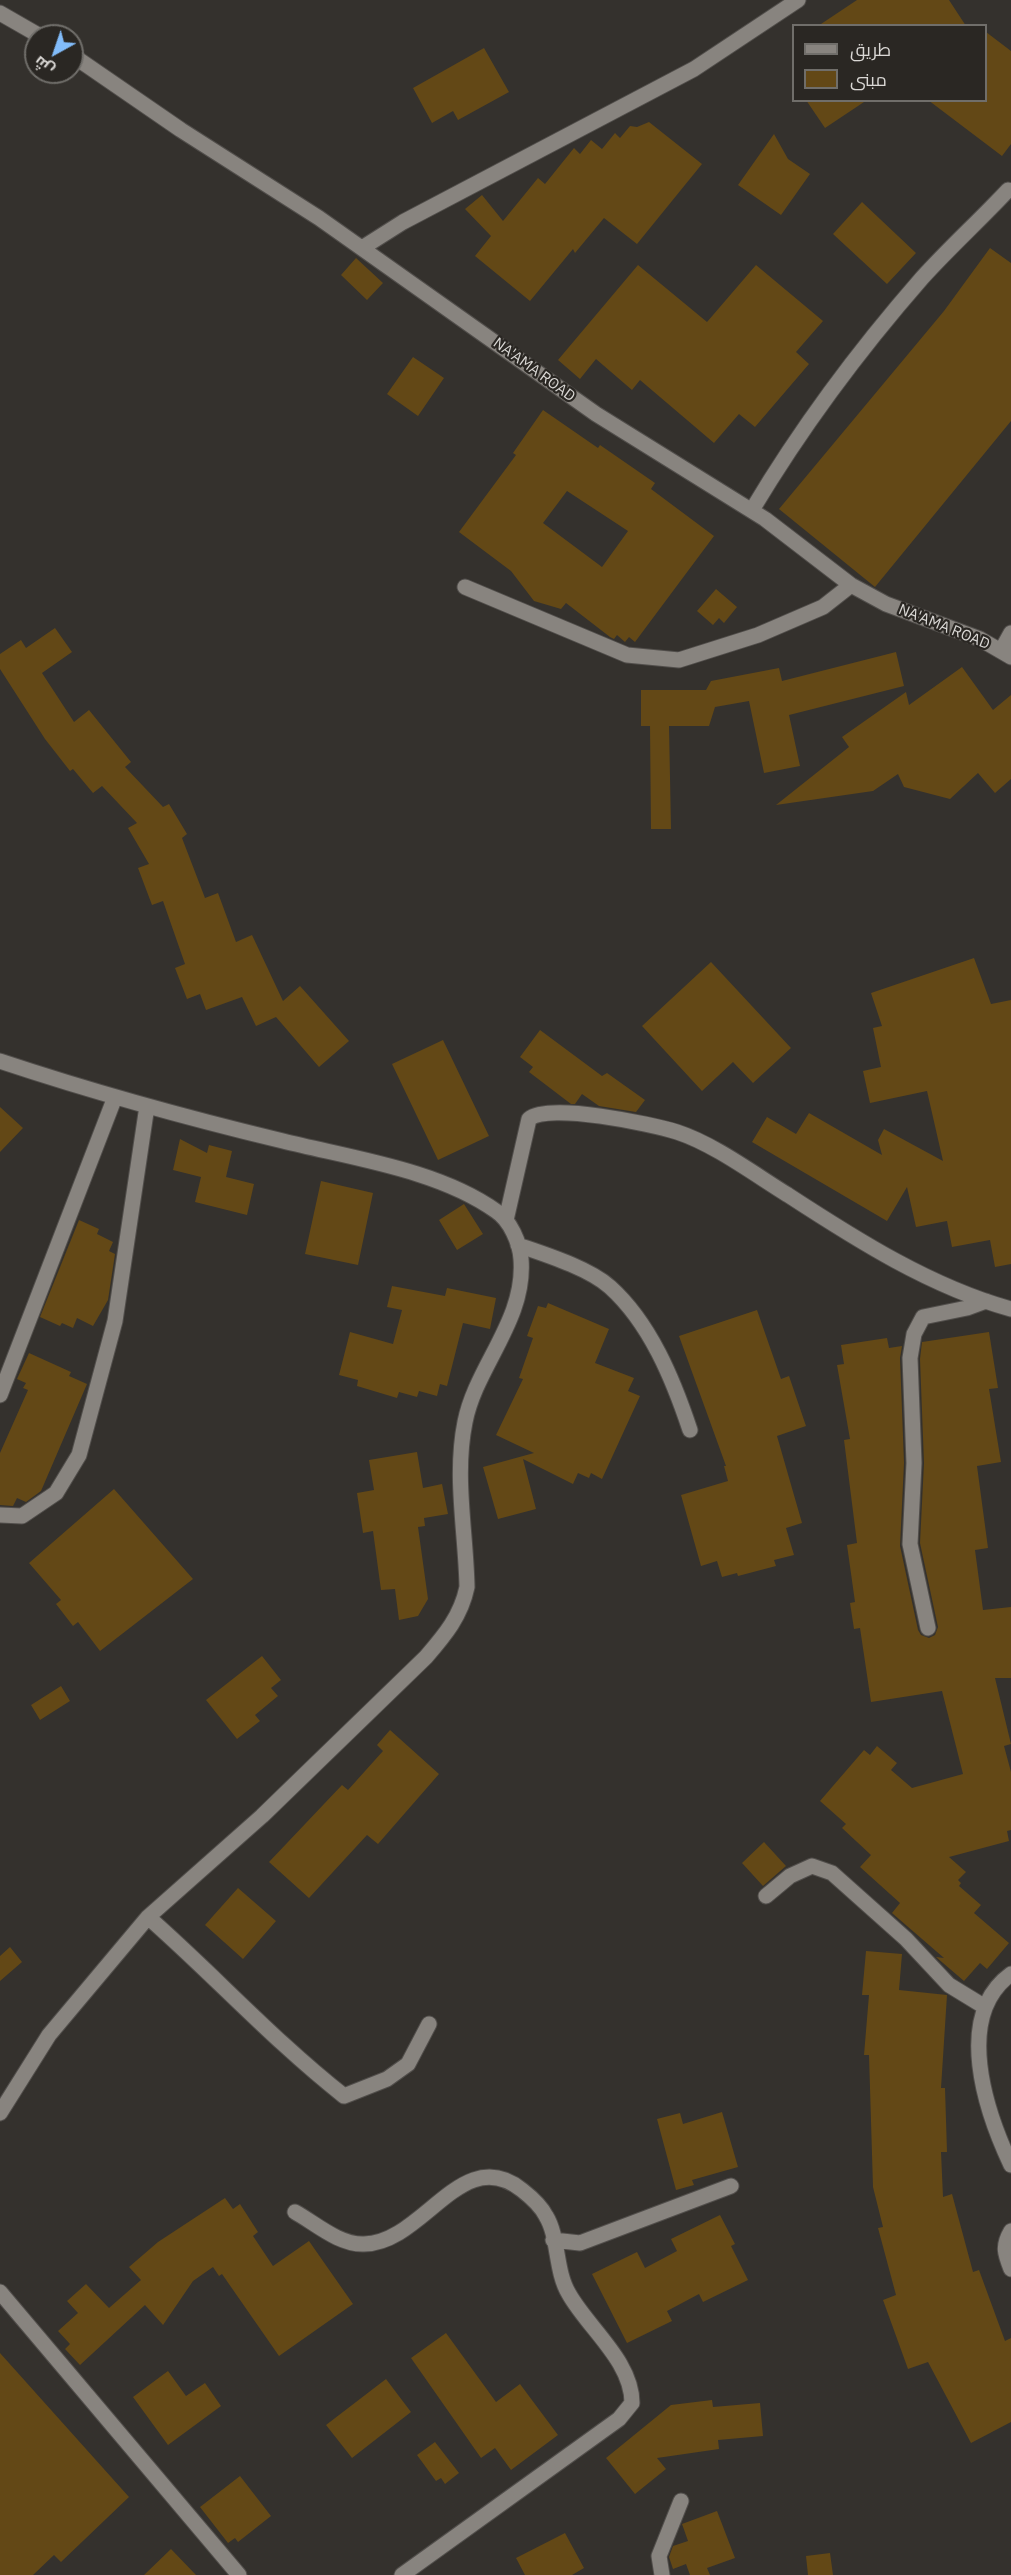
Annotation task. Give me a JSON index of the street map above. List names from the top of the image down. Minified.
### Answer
{"streets":{"street":["NA'AMA ROAD"]},"legend":["طريق","مبنى"],"north":"bottom left"}
